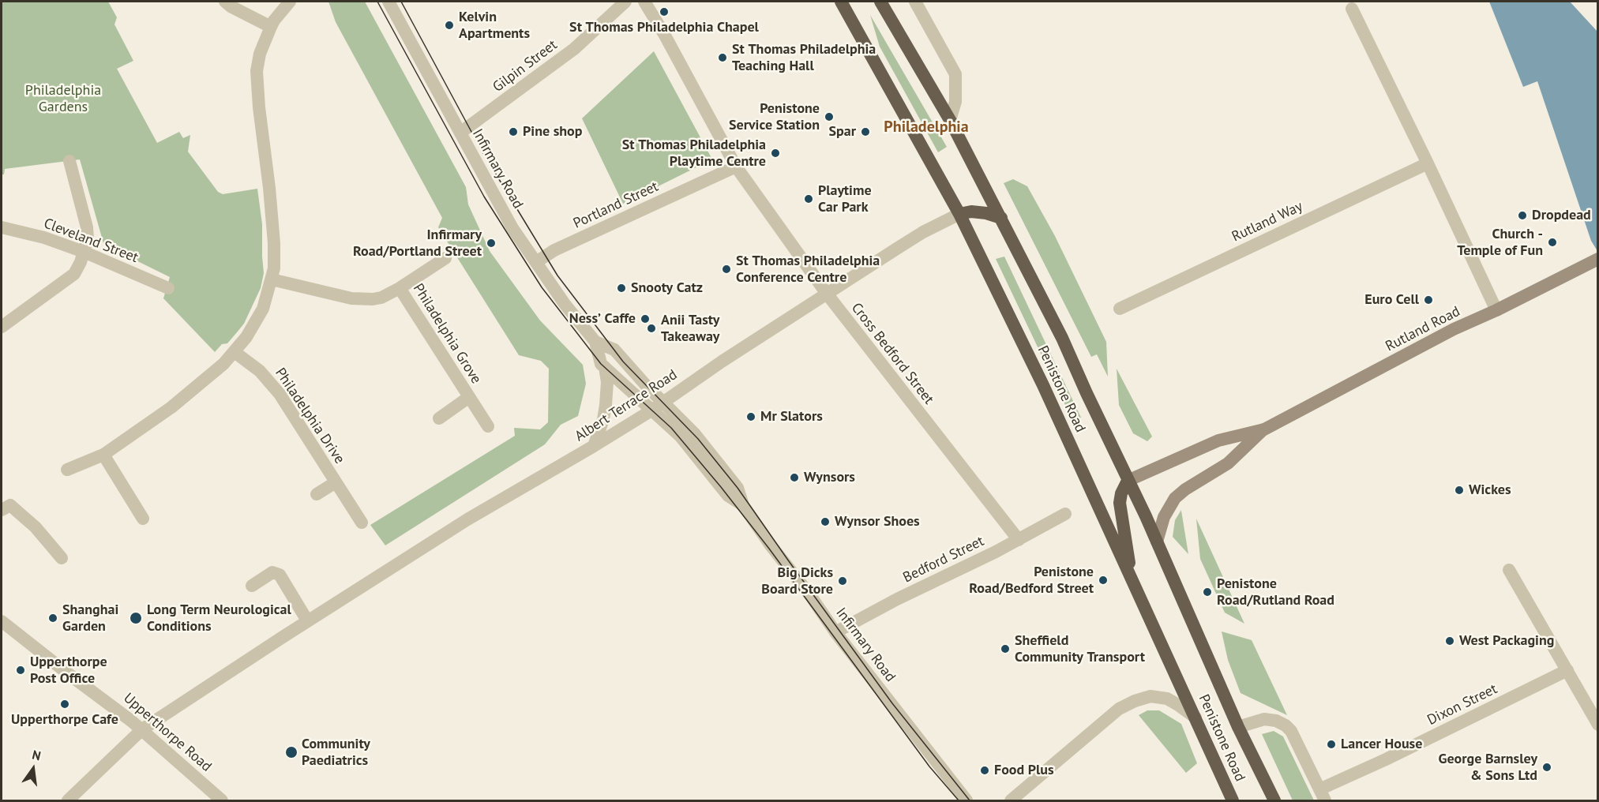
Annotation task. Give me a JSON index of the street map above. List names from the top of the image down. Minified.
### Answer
{"streets":{"highway":["Penistone Road"],"main road":["Rutland Road"],"street":["Gilpin Street","Infirmary Road","Portland Street","Rutland Way","Cleveland Street","Philadelphia Grove","Cross Bedford Street","Albert Terrace Road","Philadelphia Drive","Bedford Street","Dixon Street","Upperthorpe Road"]},"crossings":[["Gilpin Street","Infirmary Road"],["Infirmary Road","Portland Street"],["Infirmary Road","Albert Terrace Road"],["Infirmary Road","Bedford Street"],["Portland Street","Cross Bedford Street"],["Cross Bedford Street","Albert Terrace Road"],["Cross Bedford Street","Bedford Street"],["Penistone Road","Albert Terrace Road"],["Penistone Road","Dixon Street"],["Albert Terrace Road","Upperthorpe Road"]],"districts":["Philadelphia"],"parks":["Philadelphia Gardens"],"places":["St Thomas Philadelphia Chapel","Kelvin Apartments","St Thomas Philadelphia Teaching Hall","Penistone Service Station","Pine shop","Spar","St Thomas Philadelphia Playtime Centre","Playtime Car Park","Dropdead","Church - Temple of Fun","Infirmary Road/Portland Street","St Thomas Philadelphia Conference Centre","Snooty Catz","Euro Cell","Ness’ Caffe","Anii Tasty Takeaway","Mr Slators","Wynsors","Wickes","Wynsor Shoes","Penistone Road/Bedford Street","Big Dicks Board Store","Penistone Road/Rutland Road","Shanghai Garden","Long Term Neurological Conditions","West Packaging","Sheffield Community Transport","Upperthorpe Post Office","Upperthorpe Cafe","Lancer House","Community Paediatrics","George Barnsley & Sons Ltd","Food Plus"],"north":"top"}
